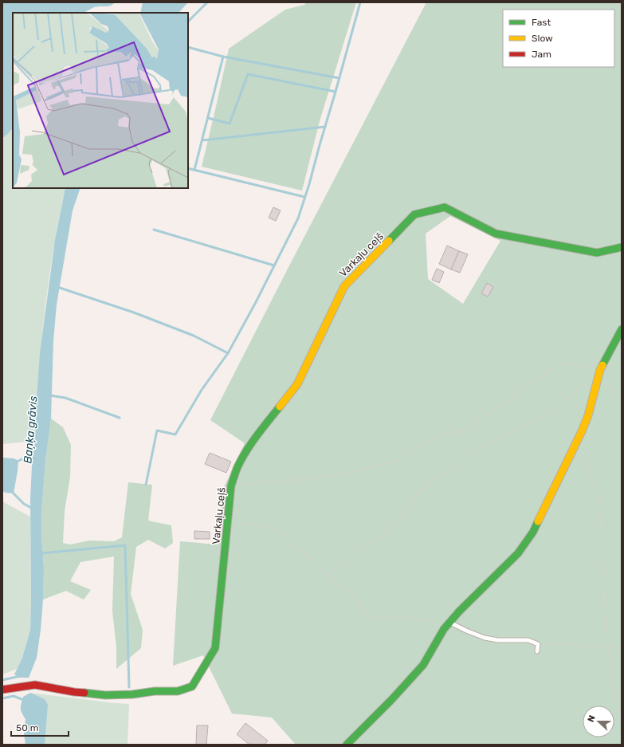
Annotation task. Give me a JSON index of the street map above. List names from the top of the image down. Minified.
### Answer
{"streets":{"street":["Varkaļu ceļš"]},"water":["Baņķa grāvis"],"legend":["Fast","Slow","Jam"],"scale_bar":"50 m","north":"left"}
